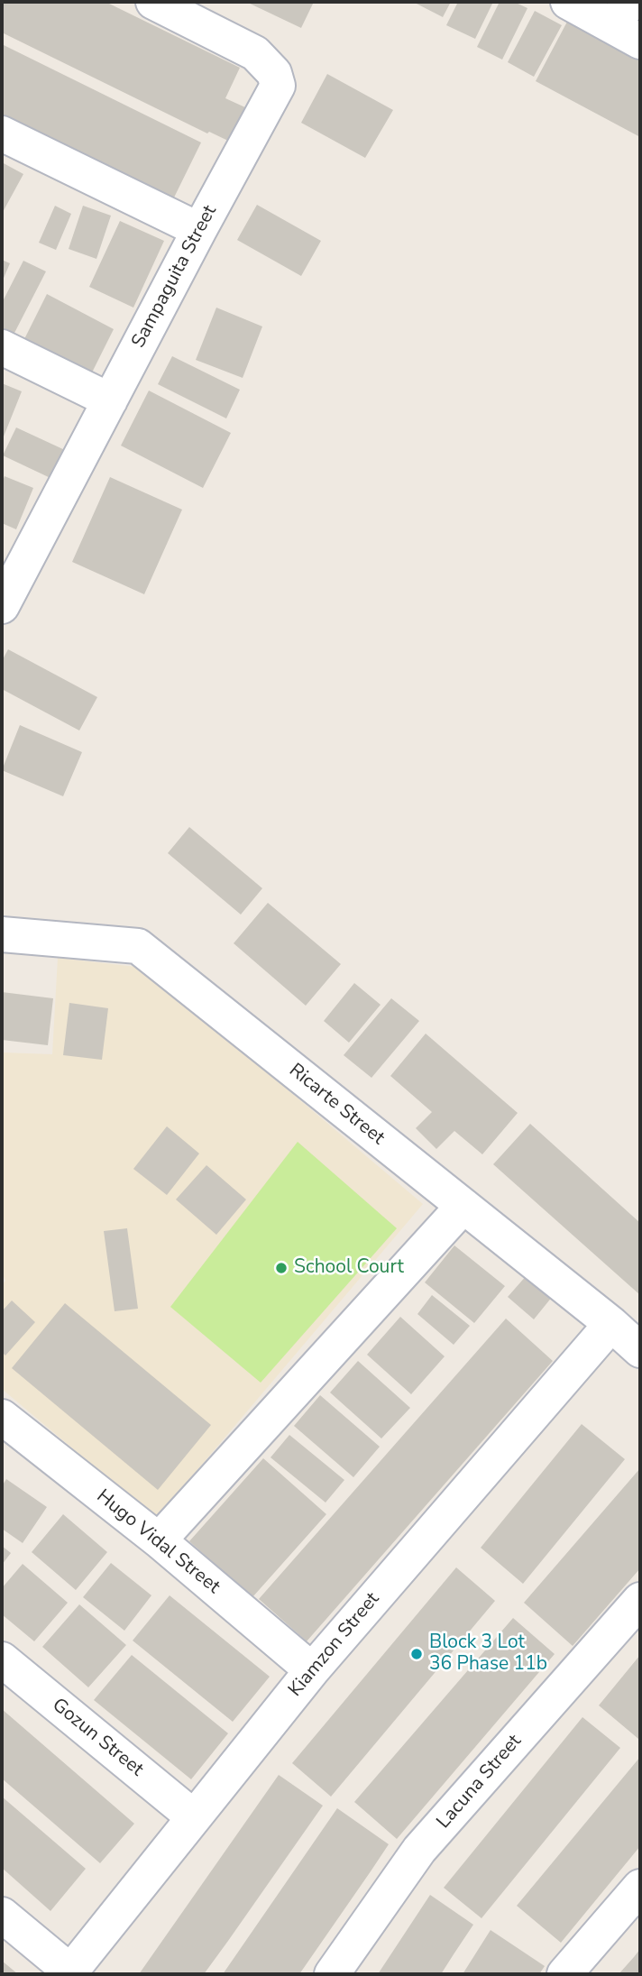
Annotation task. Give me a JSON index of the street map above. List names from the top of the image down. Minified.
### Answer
{"streets":{"street":["Sampaguita Street","Ricarte Street","Hugo Vidal Street","Kiamzon Street","Gozun Street","Lacuna Street"]},"crossings":[["Ricarte Street","Kiamzon Street"],["Hugo Vidal Street","Kiamzon Street"],["Kiamzon Street","Gozun Street"]],"places":["School Court","Block 3 Lot 36 Phase 11b"]}
